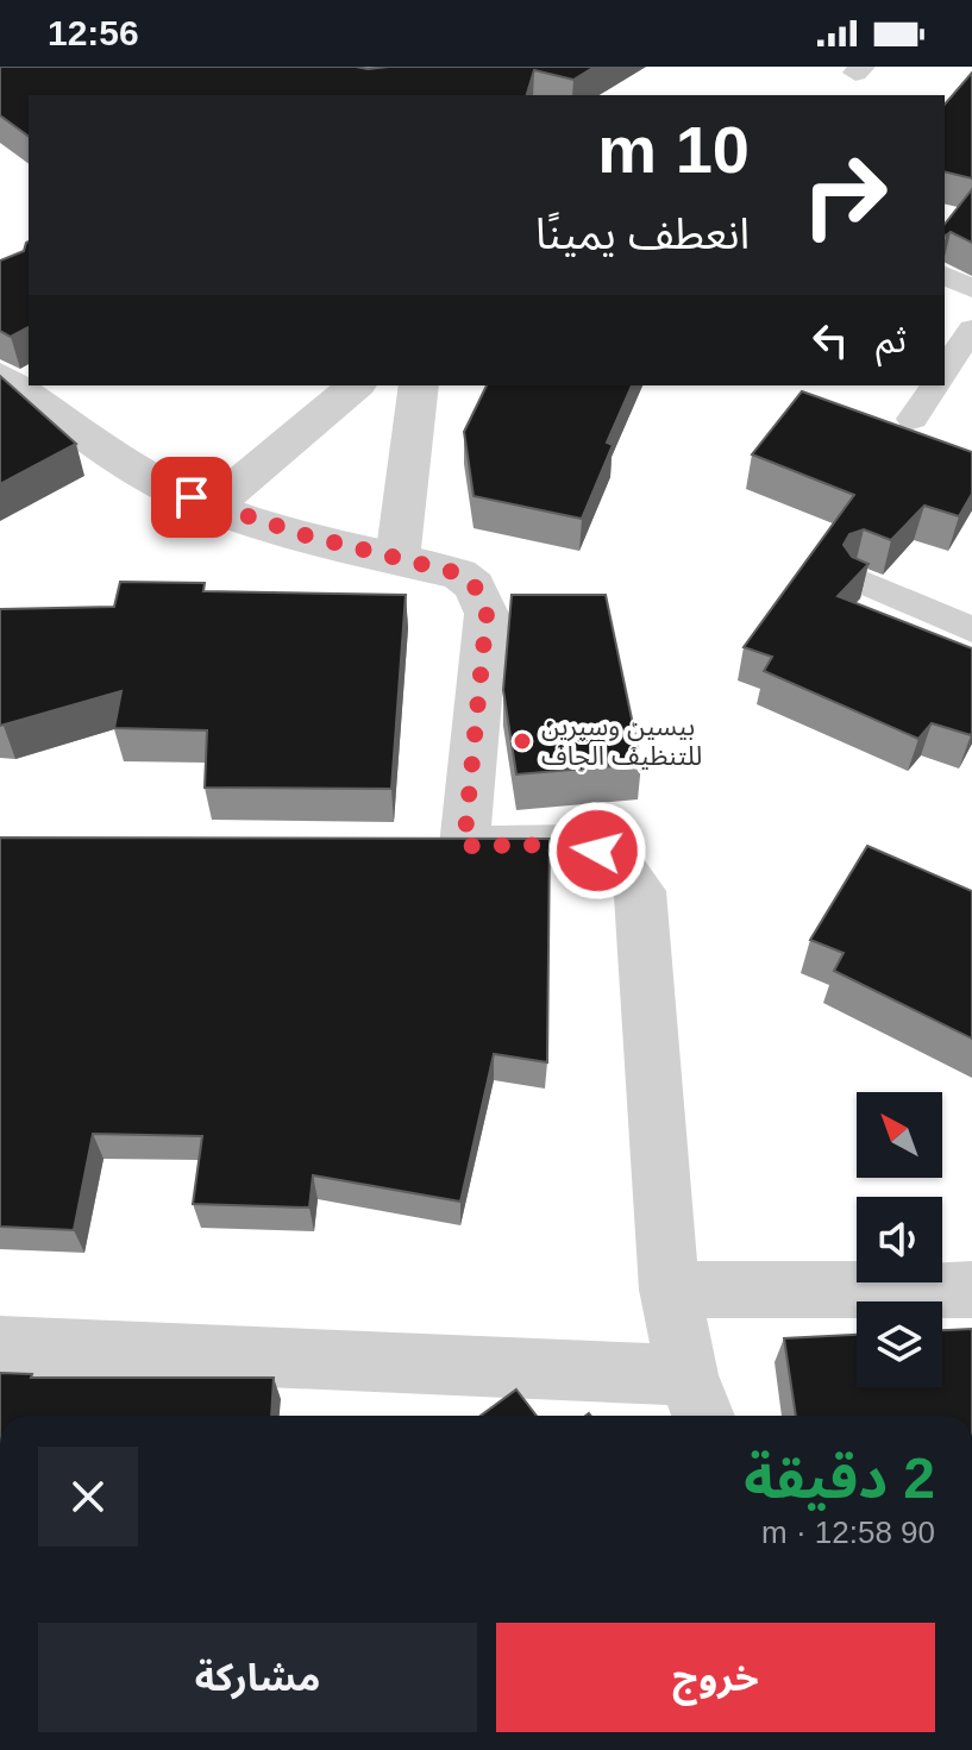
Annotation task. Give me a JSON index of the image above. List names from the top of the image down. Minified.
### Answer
{"places":["بيسين وسيرين للتنظيف الجاف"],"north":"top left","page":{"status":"12:56","turn":["10 m","انعطف يمينًا"],"then":"ثم","heading":["2 دقيقة","90 m · 12:58"],"buttons":["خروج","مشاركة"]}}
